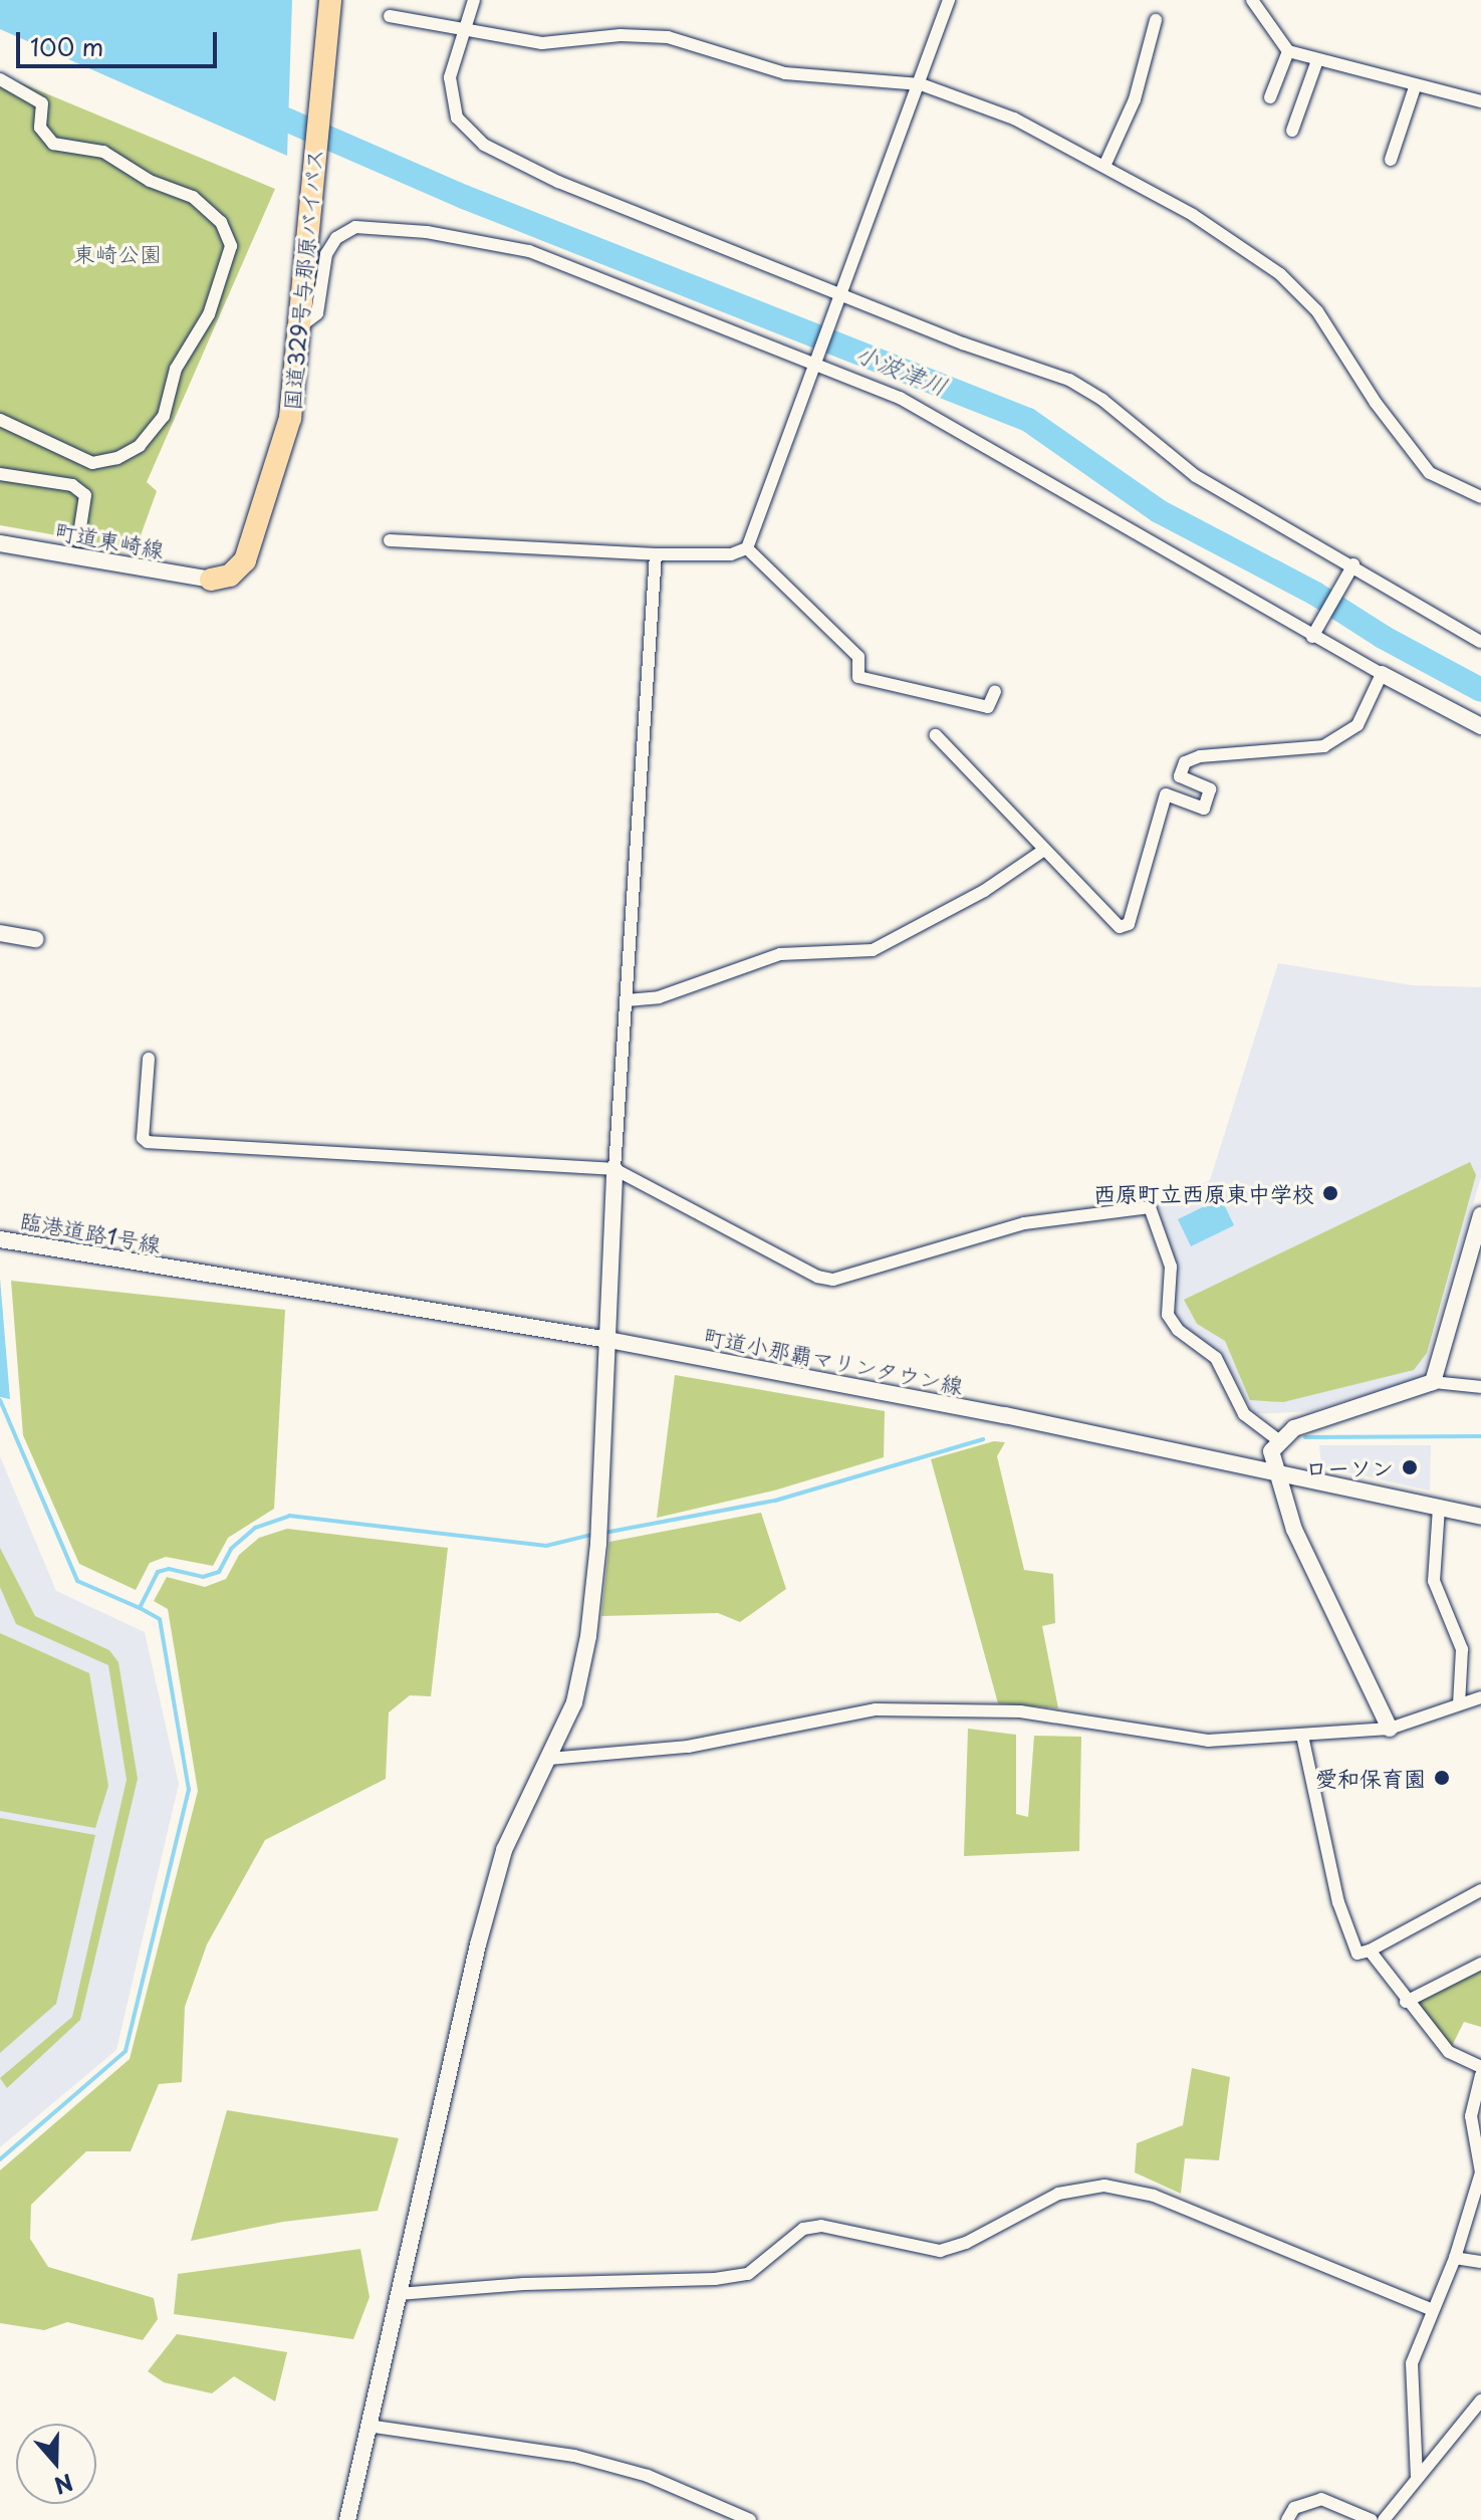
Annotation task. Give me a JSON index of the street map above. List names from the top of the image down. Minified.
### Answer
{"streets":{"highway":["国道329号与那原バイパス"],"street":["町道東崎線","臨港道路1号線","町道小那覇マリンタウン線"]},"crossings":[["国道329号与那原バイパス","町道東崎線"],["臨港道路1号線","町道小那覇マリンタウン線"]],"water":["小波津川"],"parks":["東崎公園"],"places":["西原町立西原東中学校","ローソン","愛和保育園"],"scale_bar":"100 m","north":"bottom"}
